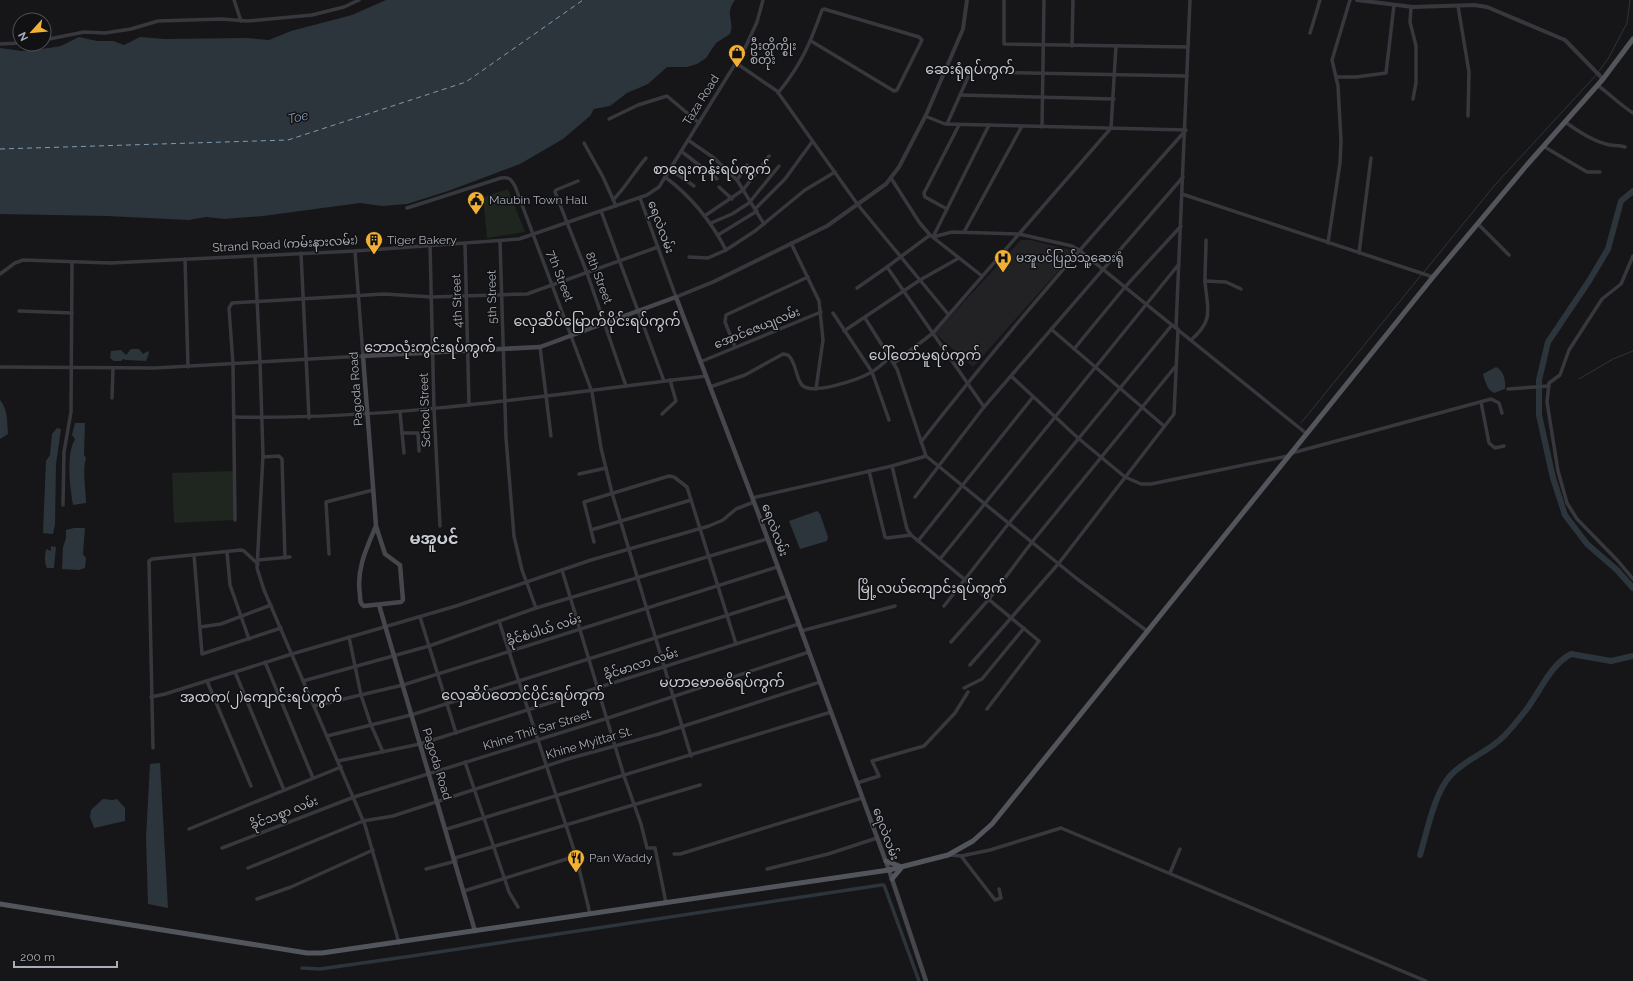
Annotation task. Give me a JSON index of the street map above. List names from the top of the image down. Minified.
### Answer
{"streets":{"main road":["ရေလဲလမ်း","Pagoda Road"],"street":["Taza Road","Strand Road (ကမ်းနားလမ်း)","7th Street","8th Street","5th Street","4th Street","အောင်ဇေယျလမ်း","School Street","ခိုင်စံပါယ် လမ်း","ခိုင်မာလာ လမ်း","Khine Thit Sar Street","Khine Myittar St.","ခိုင်သစ္စာ လမ်း"]},"crossings":[["Taza Road","ရေလဲလမ်း"],["Taza Road","Strand Road (ကမ်းနားလမ်း)"],["ရေလဲလမ်း","Strand Road (ကမ်းနားလမ်း)"],["ရေလဲလမ်း","အောင်ဇေယျလမ်း"],["ရေလဲလမ်း","ခိုင်စံပါယ် လမ်း"],["ရေလဲလမ်း","ခိုင်မာလာ လမ်း"],["ရေလဲလမ်း","Khine Thit Sar Street"],["ရေလဲလမ်း","Khine Myittar St."],["Strand Road (ကမ်းနားလမ်း)","7th Street"],["Strand Road (ကမ်းနားလမ်း)","8th Street"],["Strand Road (ကမ်းနားလမ်း)","5th Street"],["Strand Road (ကမ်းနားလမ်း)","4th Street"],["Strand Road (ကမ်းနားလမ်း)","Pagoda Road"],["Strand Road (ကမ်းနားလမ်း)","School Street"],["7th Street","ခိုင်စံပါယ် လမ်း"],["7th Street","ခိုင်မာလာ လမ်း"],["7th Street","Khine Thit Sar Street"],["7th Street","Khine Myittar St."],["Pagoda Road","ခိုင်စံပါယ် လမ်း"],["Pagoda Road","ခိုင်မာလာ လမ်း"],["Pagoda Road","Khine Thit Sar Street"],["Pagoda Road","Khine Myittar St."],["Pagoda Road","ခိုင်သစ္စာ လမ်း"],["Khine Thit Sar Street","ခိုင်သစ္စာ လမ်း"]],"districts":["ဆေးရုံရပ်ကွက်","စာရေးကုန်းရပ်ကွက်","လှေဆိပ်မြောက်ပိုင်းရပ်ကွက်","ဘောလုံးကွင်းရပ်ကွက်","ပေါ်တော်မူရပ်ကွက်","မအူပင်","မြို့လယ်ကျောင်းရပ်ကွက်","မဟာဗောဓဓိရပ်ကွက်","လှေဆိပ်တောင်ပိုင်းရပ်ကွက်","အထက(၂)ကျောင်းရပ်ကွက်"],"water":["Toe"],"places":{"shop":["ဦးတိုက္စိုး စတိုး"],"public building":["Maubin Town Hall"],"building":["Tiger Bakery"],"hospital":["မအူပင်ပြည်သူ့ဆေးရုံ"],"restaurant":["Pan Waddy"]},"scale_bar":"200 m","north":"bottom left"}
